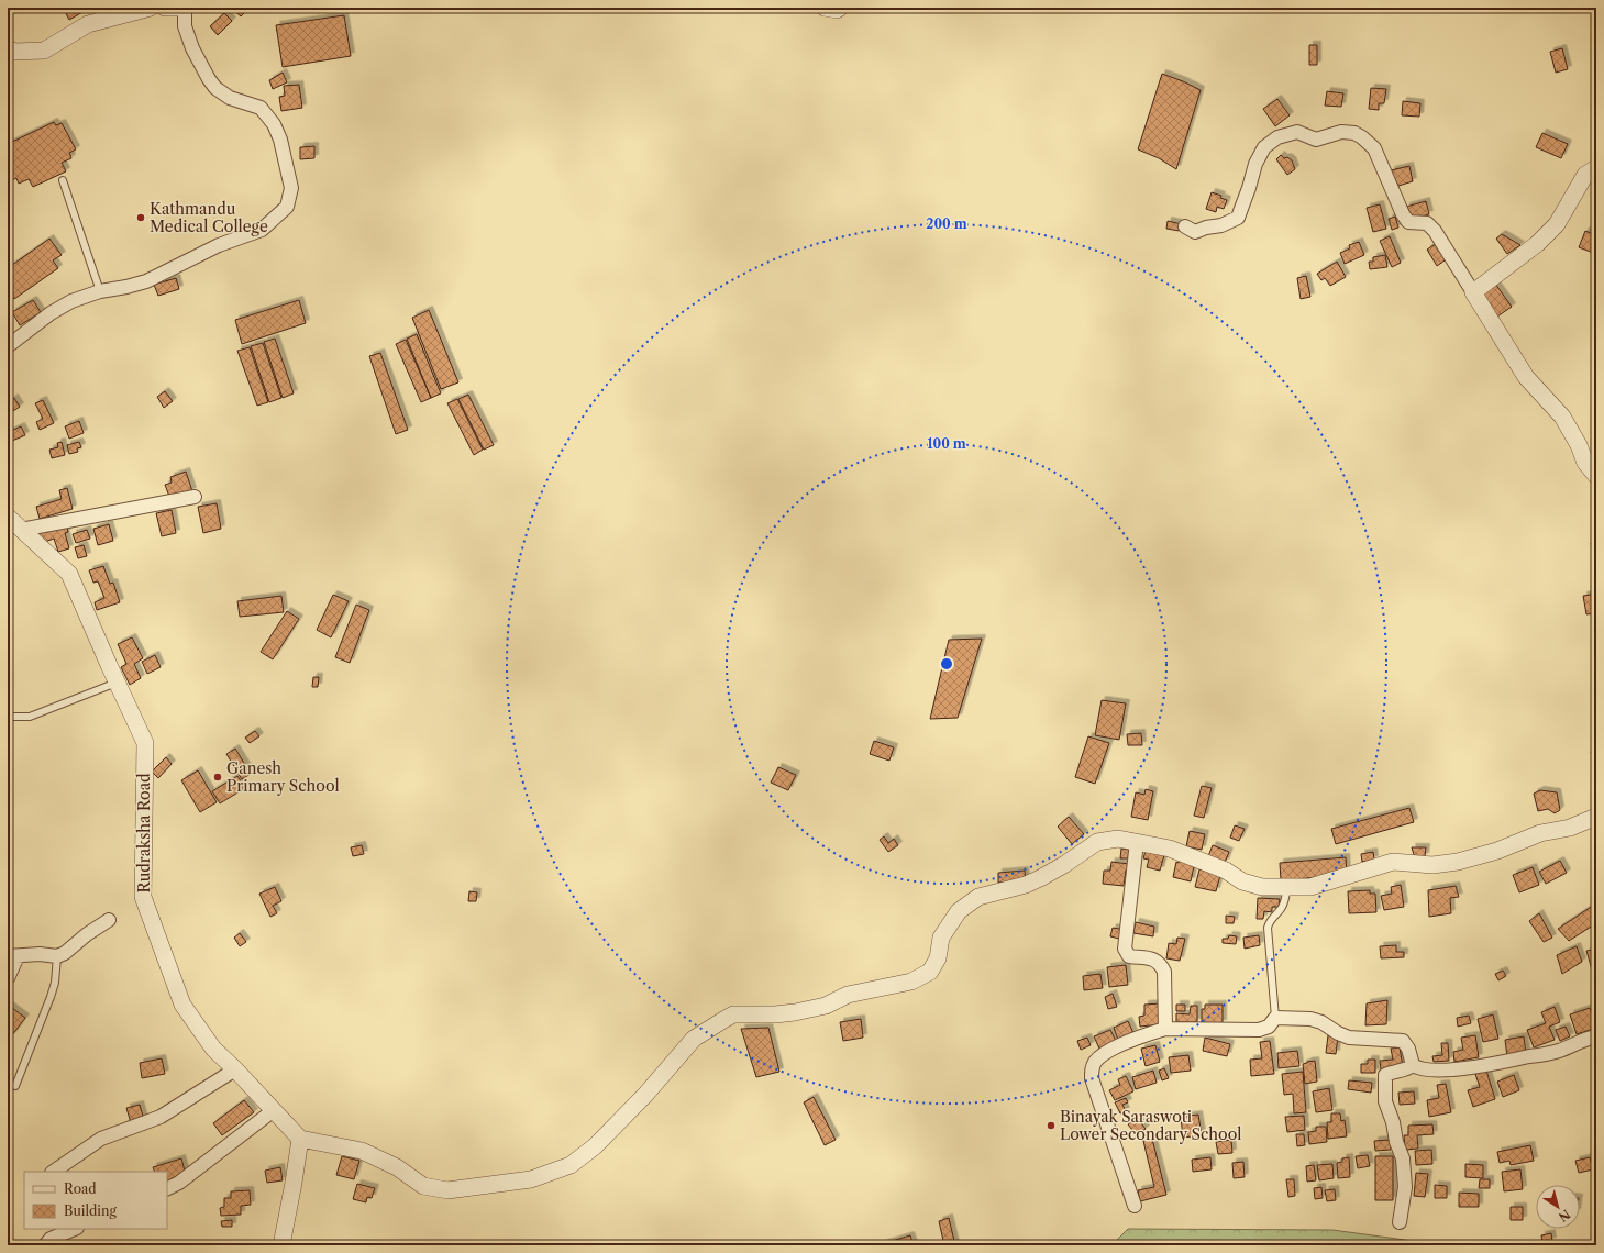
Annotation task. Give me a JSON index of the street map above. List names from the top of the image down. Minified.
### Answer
{"streets":{"street":["Rudraksha Road"]},"places":["Kathmandu Medical College","Ganesh Primary School","Binayak Saraswoti Lower Secondary School"],"legend":["Road","Building"],"north":"bottom right","rings":["200 m","100 m"]}
